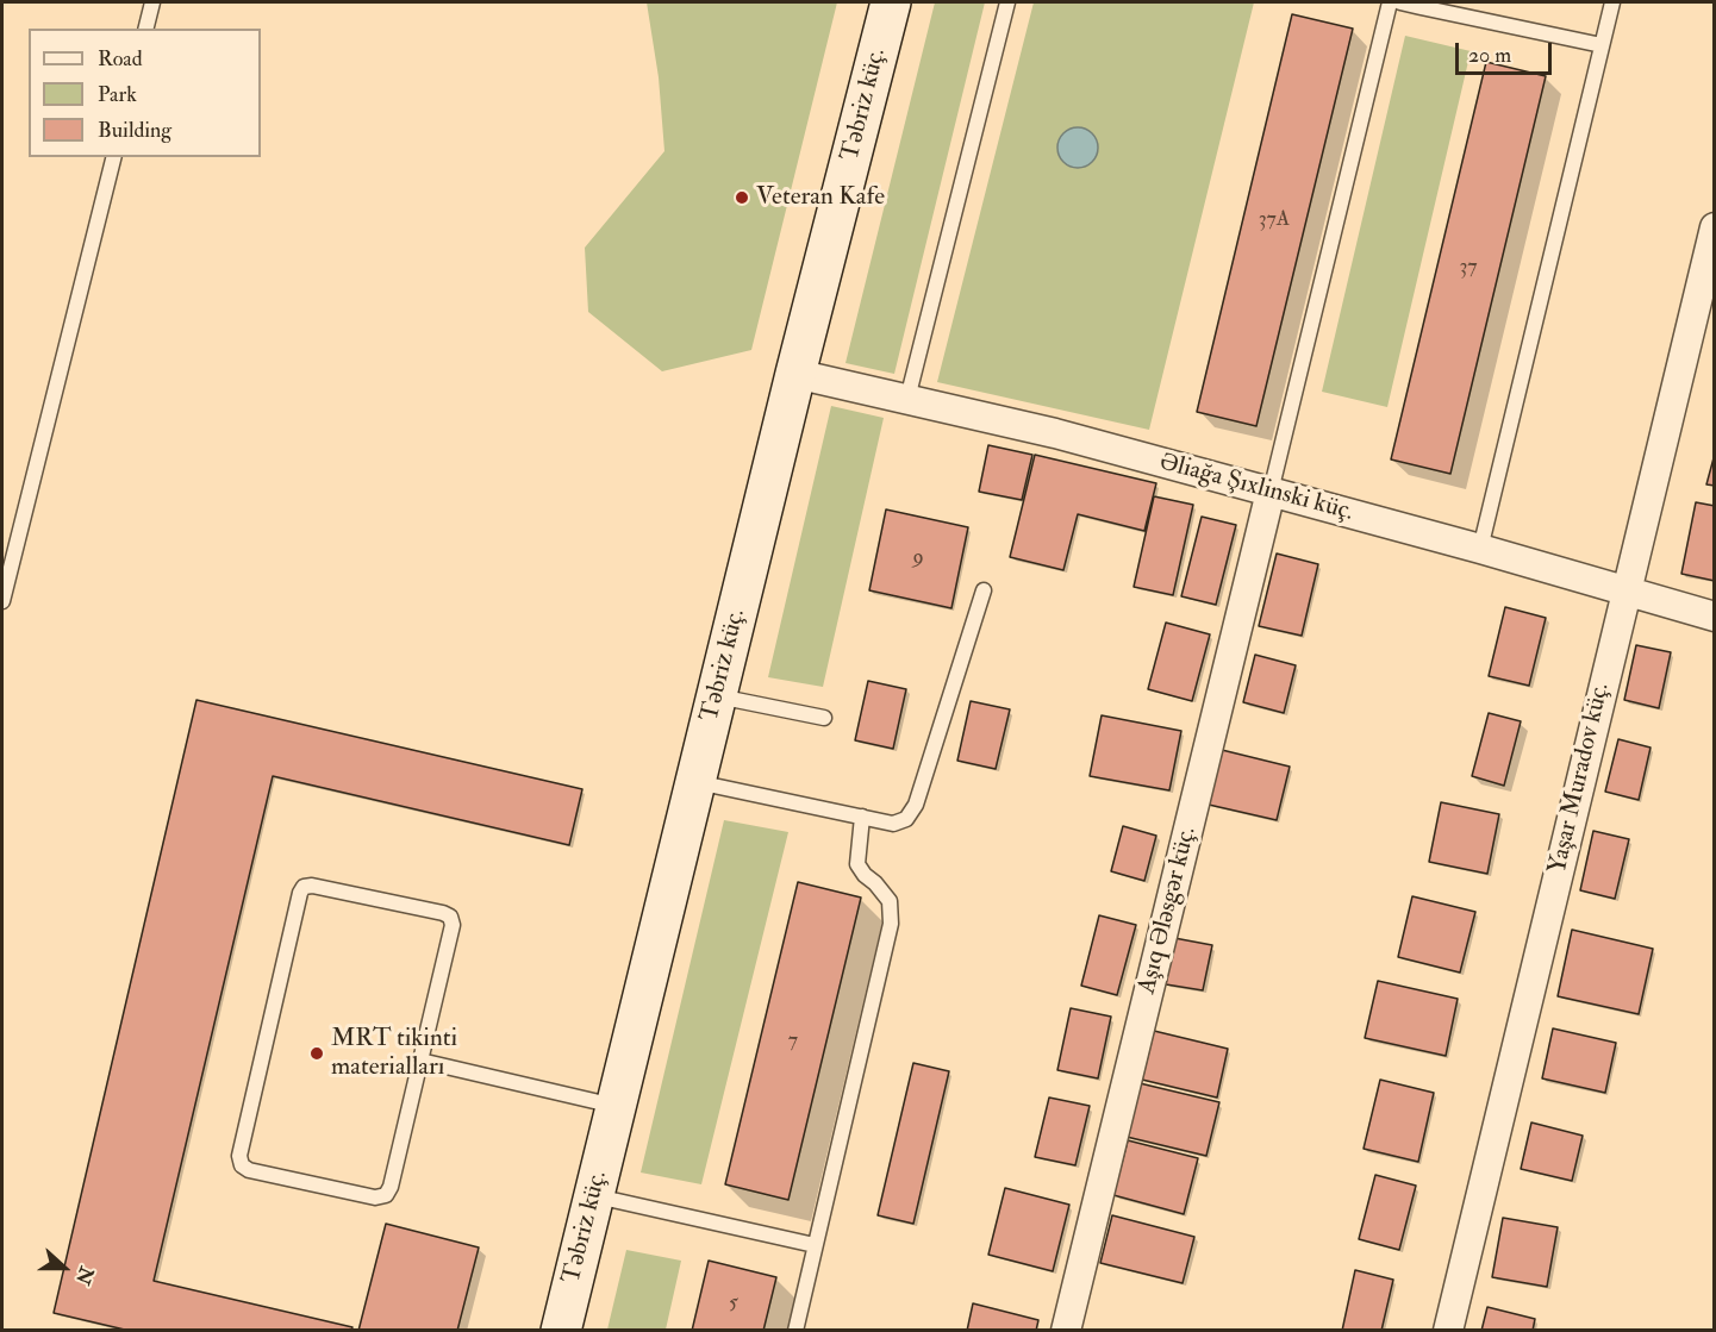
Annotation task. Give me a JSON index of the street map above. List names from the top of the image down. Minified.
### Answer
{"streets":{"main road":["Təbriz küç."],"street":["Əliağa Şıxlinski küç.","Yaşar Muradov küç.","Aşıq Ələsgər küç."]},"crossings":[["Təbriz küç.","Əliağa Şıxlinski küç."],["Əliağa Şıxlinski küç.","Yaşar Muradov küç."],["Əliağa Şıxlinski küç.","Aşıq Ələsgər küç."]],"places":["Veteran Kafe","MRT tikinti materialları"],"house_numbers":["37A","37","9","7","5"],"legend":["Road","Park","Building"],"scale_bar":"20 m","north":"right"}
